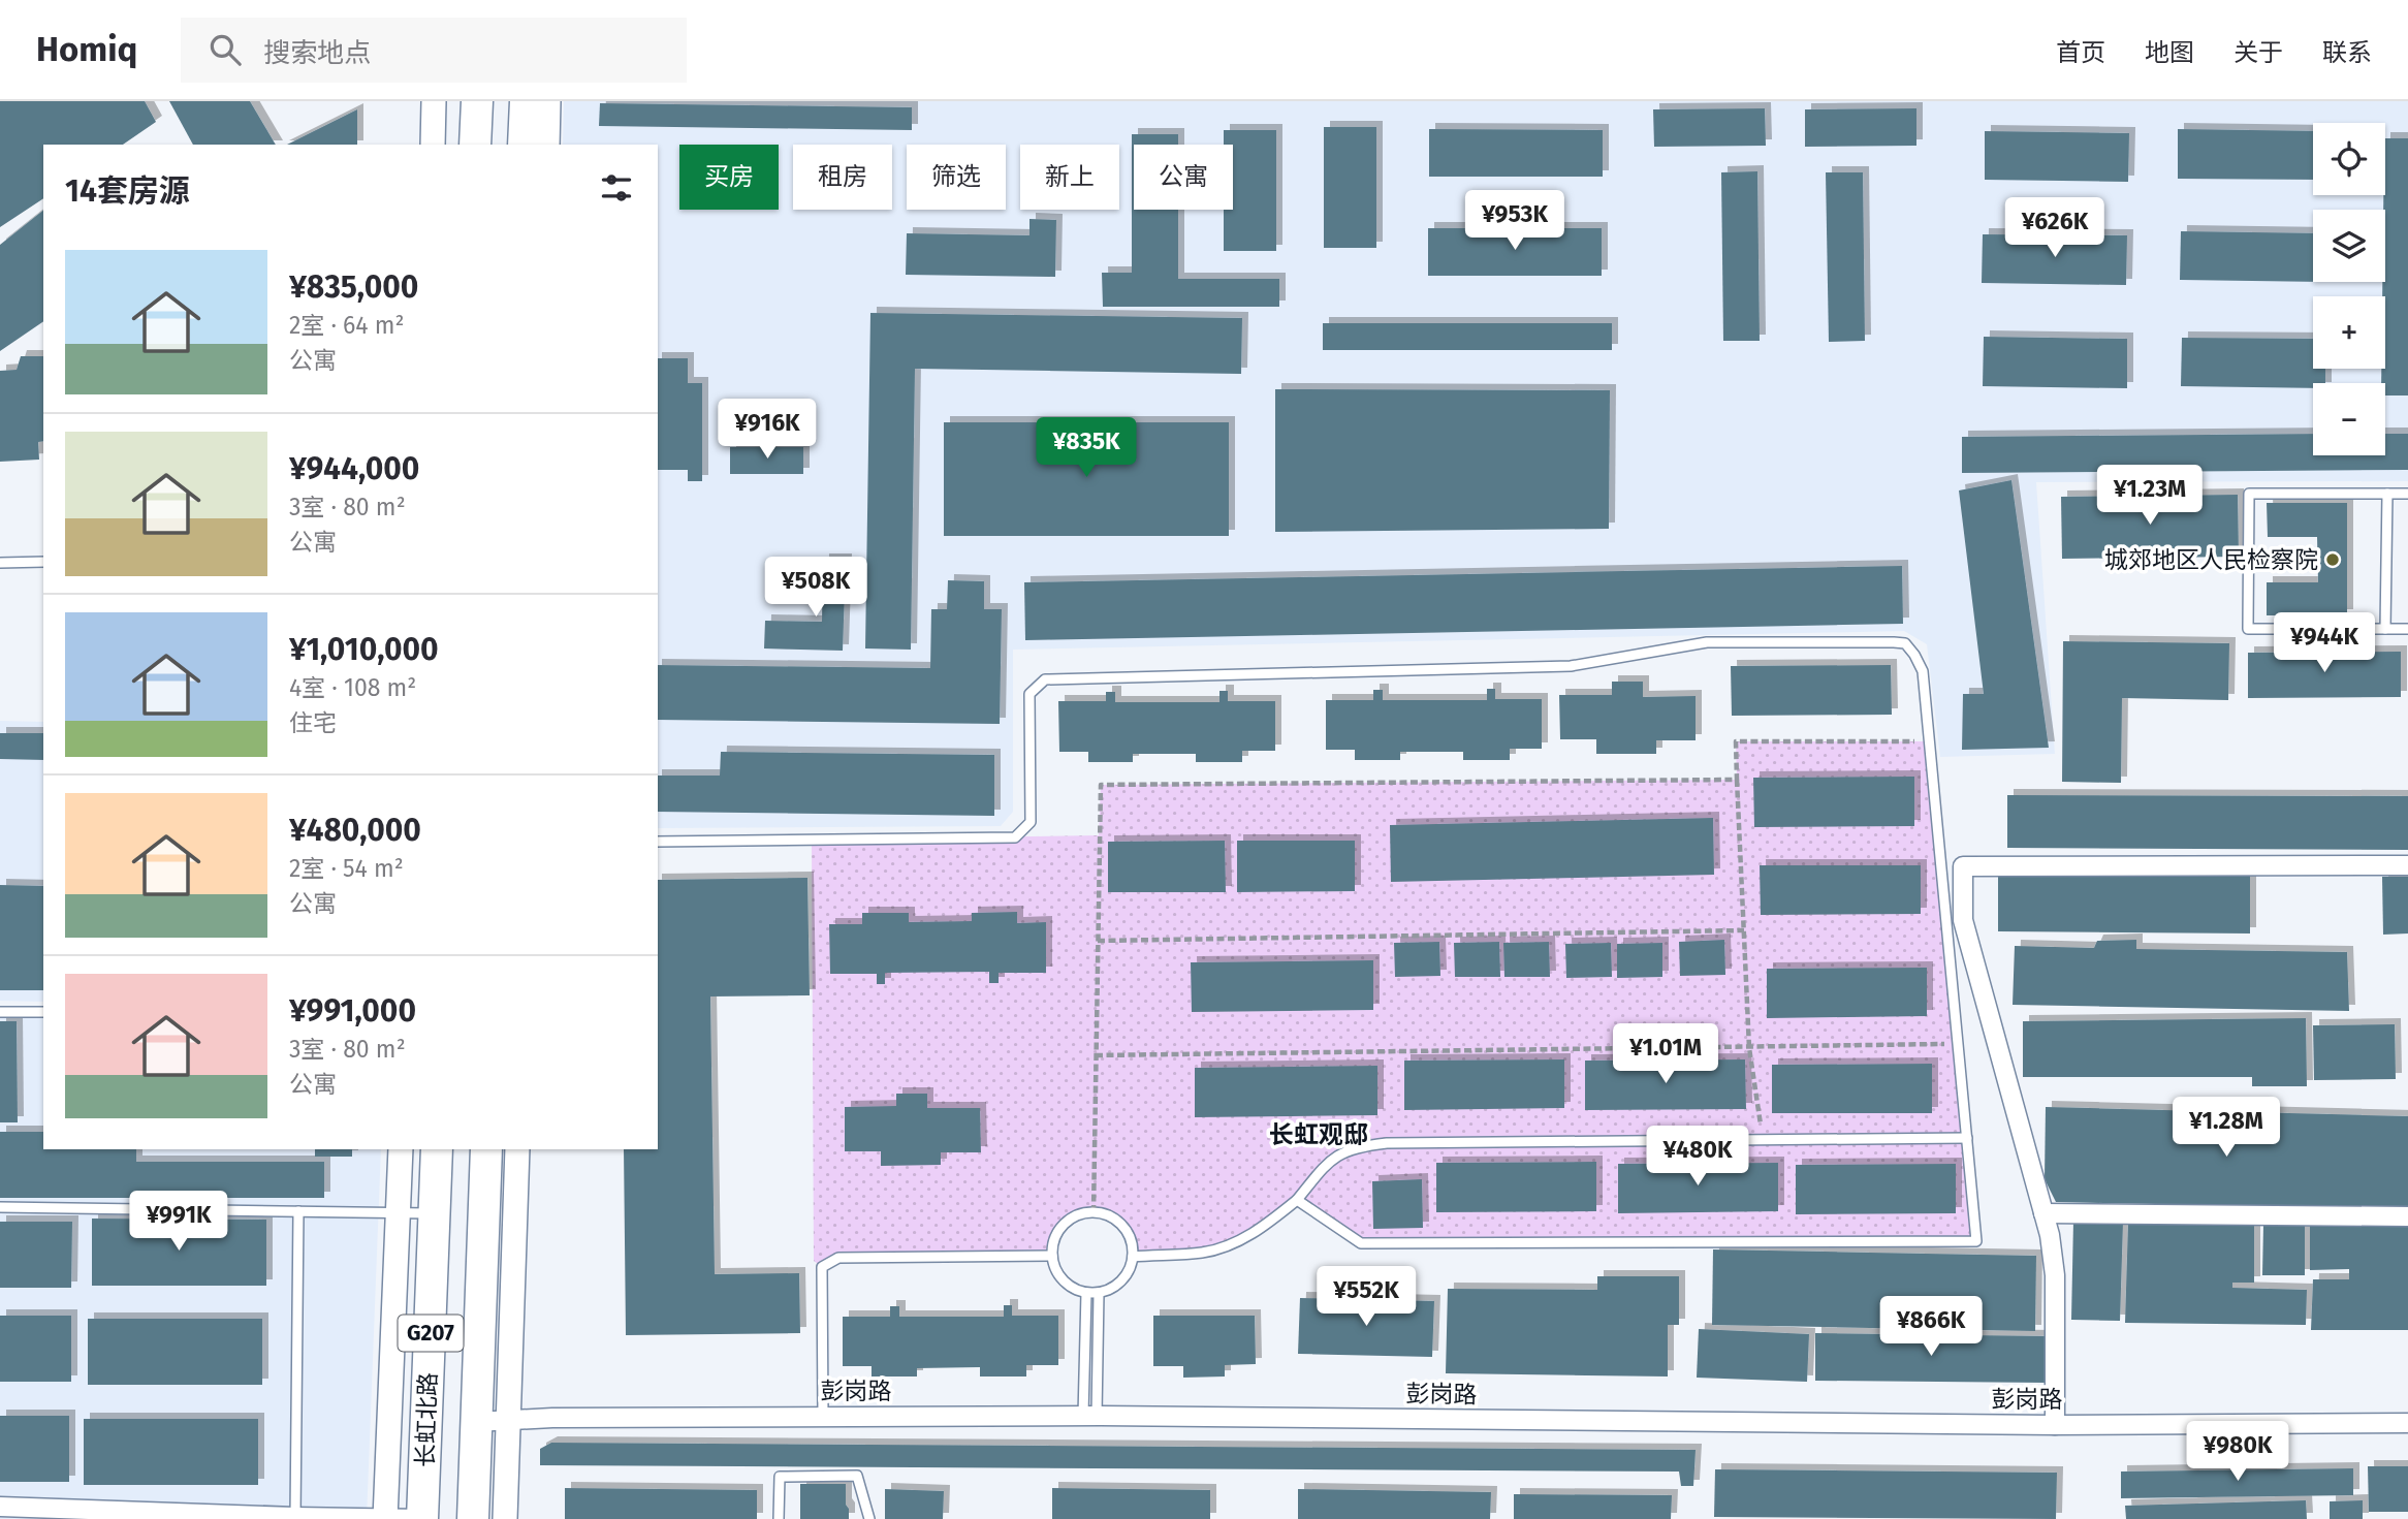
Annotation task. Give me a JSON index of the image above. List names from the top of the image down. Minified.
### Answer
{"streets":{"highway":["G207","长虹北路"],"street":["彭岗路"]},"crossings":[["彭岗路","长虹北路"]],"districts":["长虹观邸"],"places":["城郊地区人民检察院"],"page":{"header":"Homiq","search":"搜索地点","nav":["首页","地图","关于","联系"],"map_buttons":["+","−"],"chip":["买房","租房","筛选","新上","公寓"],"heading":"14套房源","price":["¥953K","¥626K","¥916K","¥835K","¥1.23M","¥508K","¥944K","¥1.01M","¥1.28M","¥480K","¥991K","¥552K","¥866K","¥980K"],"list":[{"name":"¥835,000","note":"2室 · 64 m² · 公寓"},{"name":"¥944,000","note":"3室 · 80 m² · 公寓"},{"name":"¥1,010,000","note":"4室 · 108 m² · 住宅"},{"name":"¥480,000","note":"2室 · 54 m² · 公寓"},{"name":"¥991,000","note":"3室 · 80 m² · 公寓"}]}}
